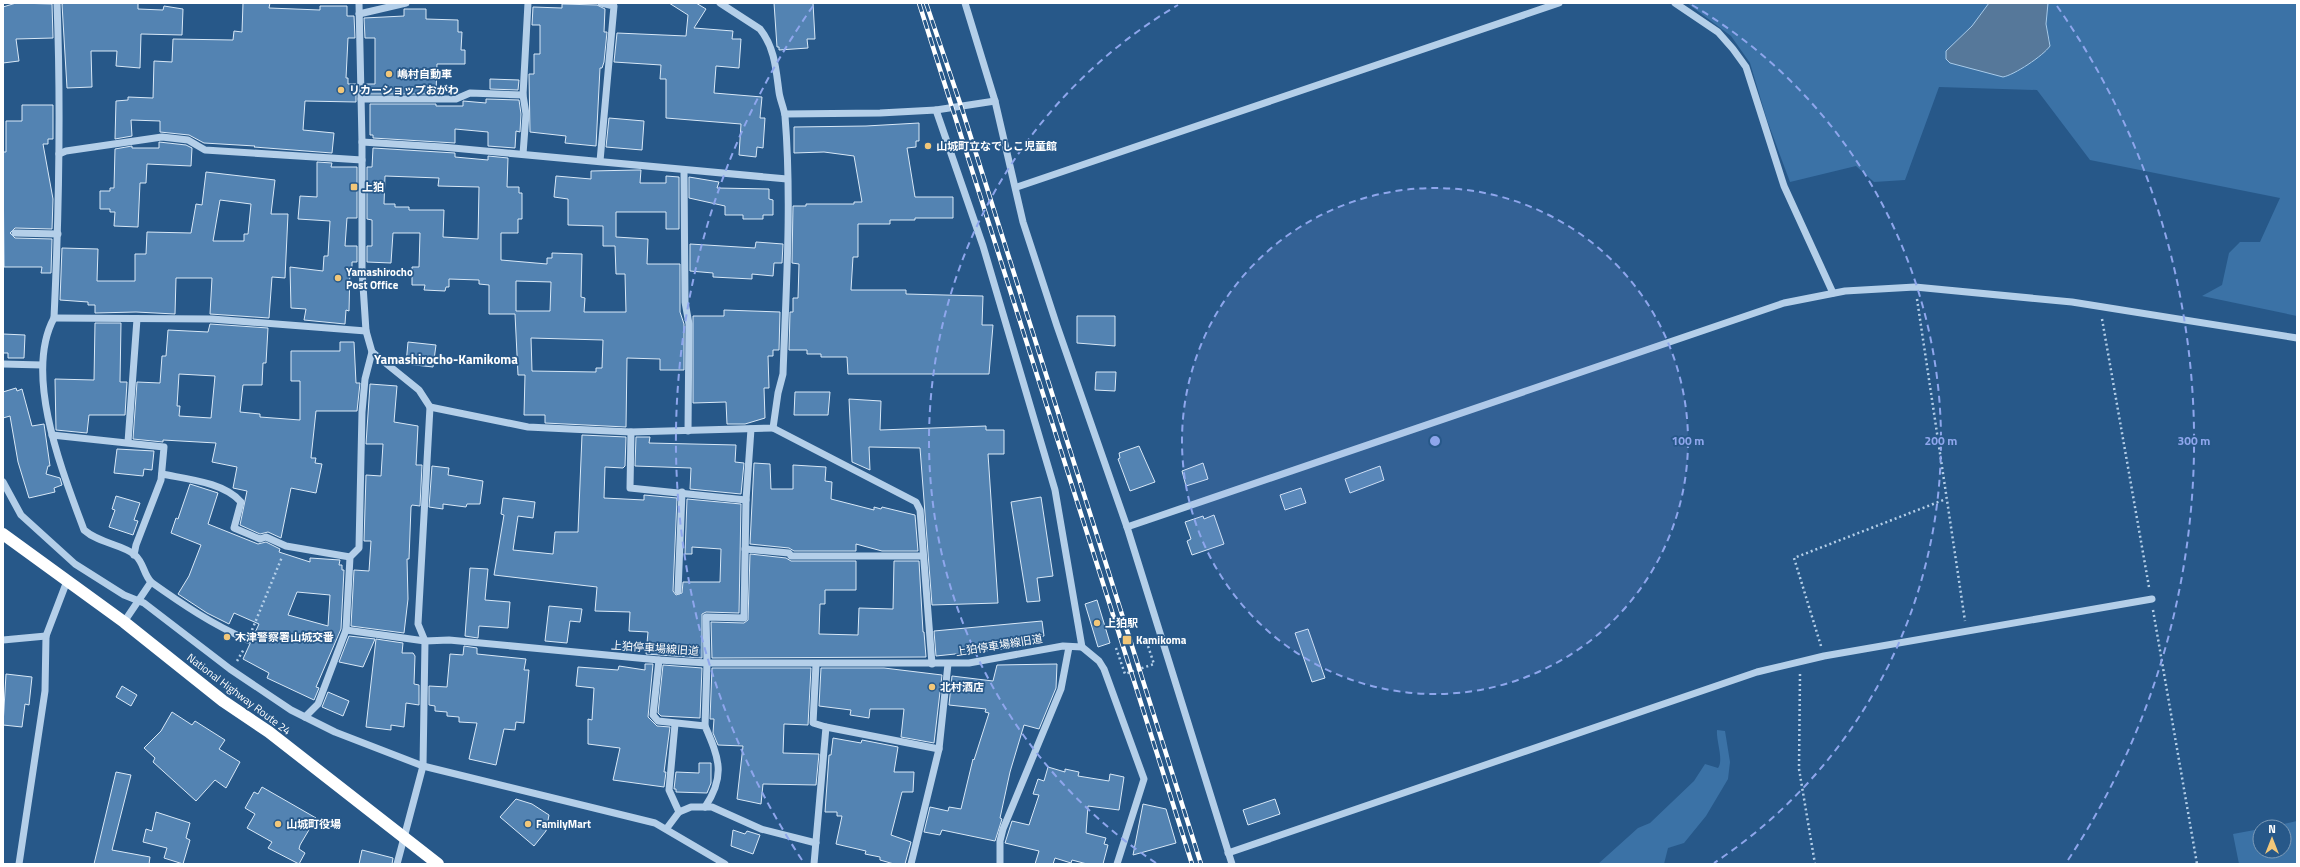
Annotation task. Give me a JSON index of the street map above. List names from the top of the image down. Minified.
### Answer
{"streets":{"highway":["National Highway Route 24"],"street":["上狛停車場線旧道"]},"districts":["Yamashirocho-Kamikoma"],"places":{"other":["嶋村自動車","リカーショップおがわ","山城町立なでしこ児童館","Yamashirocho Post Office","上狛駅","木津警察署山城交番","北村酒店","山城町役場","FamilyMart"],"transit":["上狛","Kamikoma"]},"north":"top","rings":["100 m","200 m","300 m"]}
